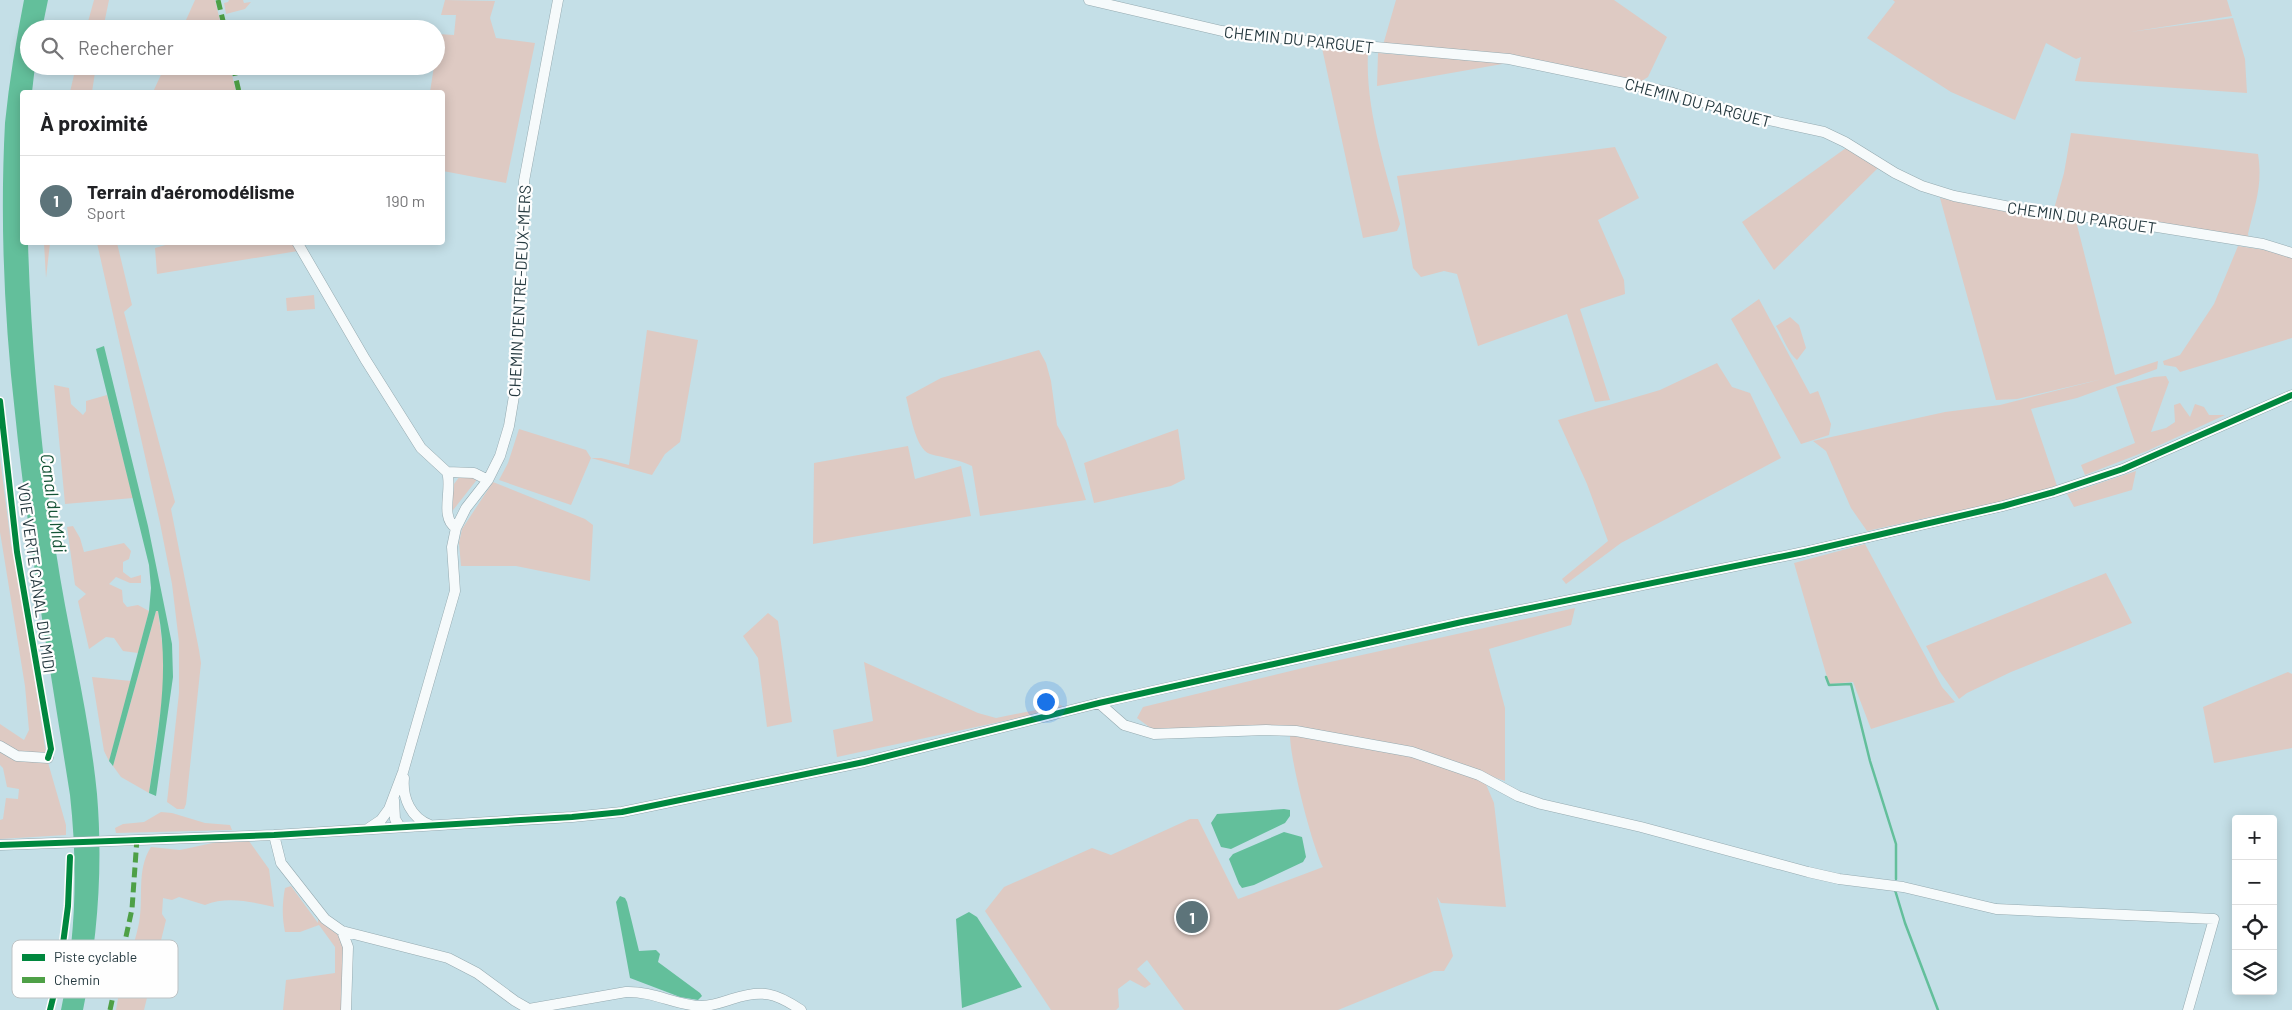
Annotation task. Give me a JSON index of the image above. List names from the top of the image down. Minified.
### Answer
{"streets":{"street":["CHEMIN DU PARGUET","CHEMIN D'ENTRE-DEUX-MERS"],"cycle path":["VOIE VERTE CANAL DU MIDI"]},"water":["Canal du Midi"],"legend":["Piste cyclable","Chemin"],"page":{"search":"Rechercher","heading":"À proximité","list":[{"mark":"1","name":"Terrain d'aéromodélisme","note":"Sport","value":"190 m"}],"map_buttons":["+","−"],"pins":"1"}}
